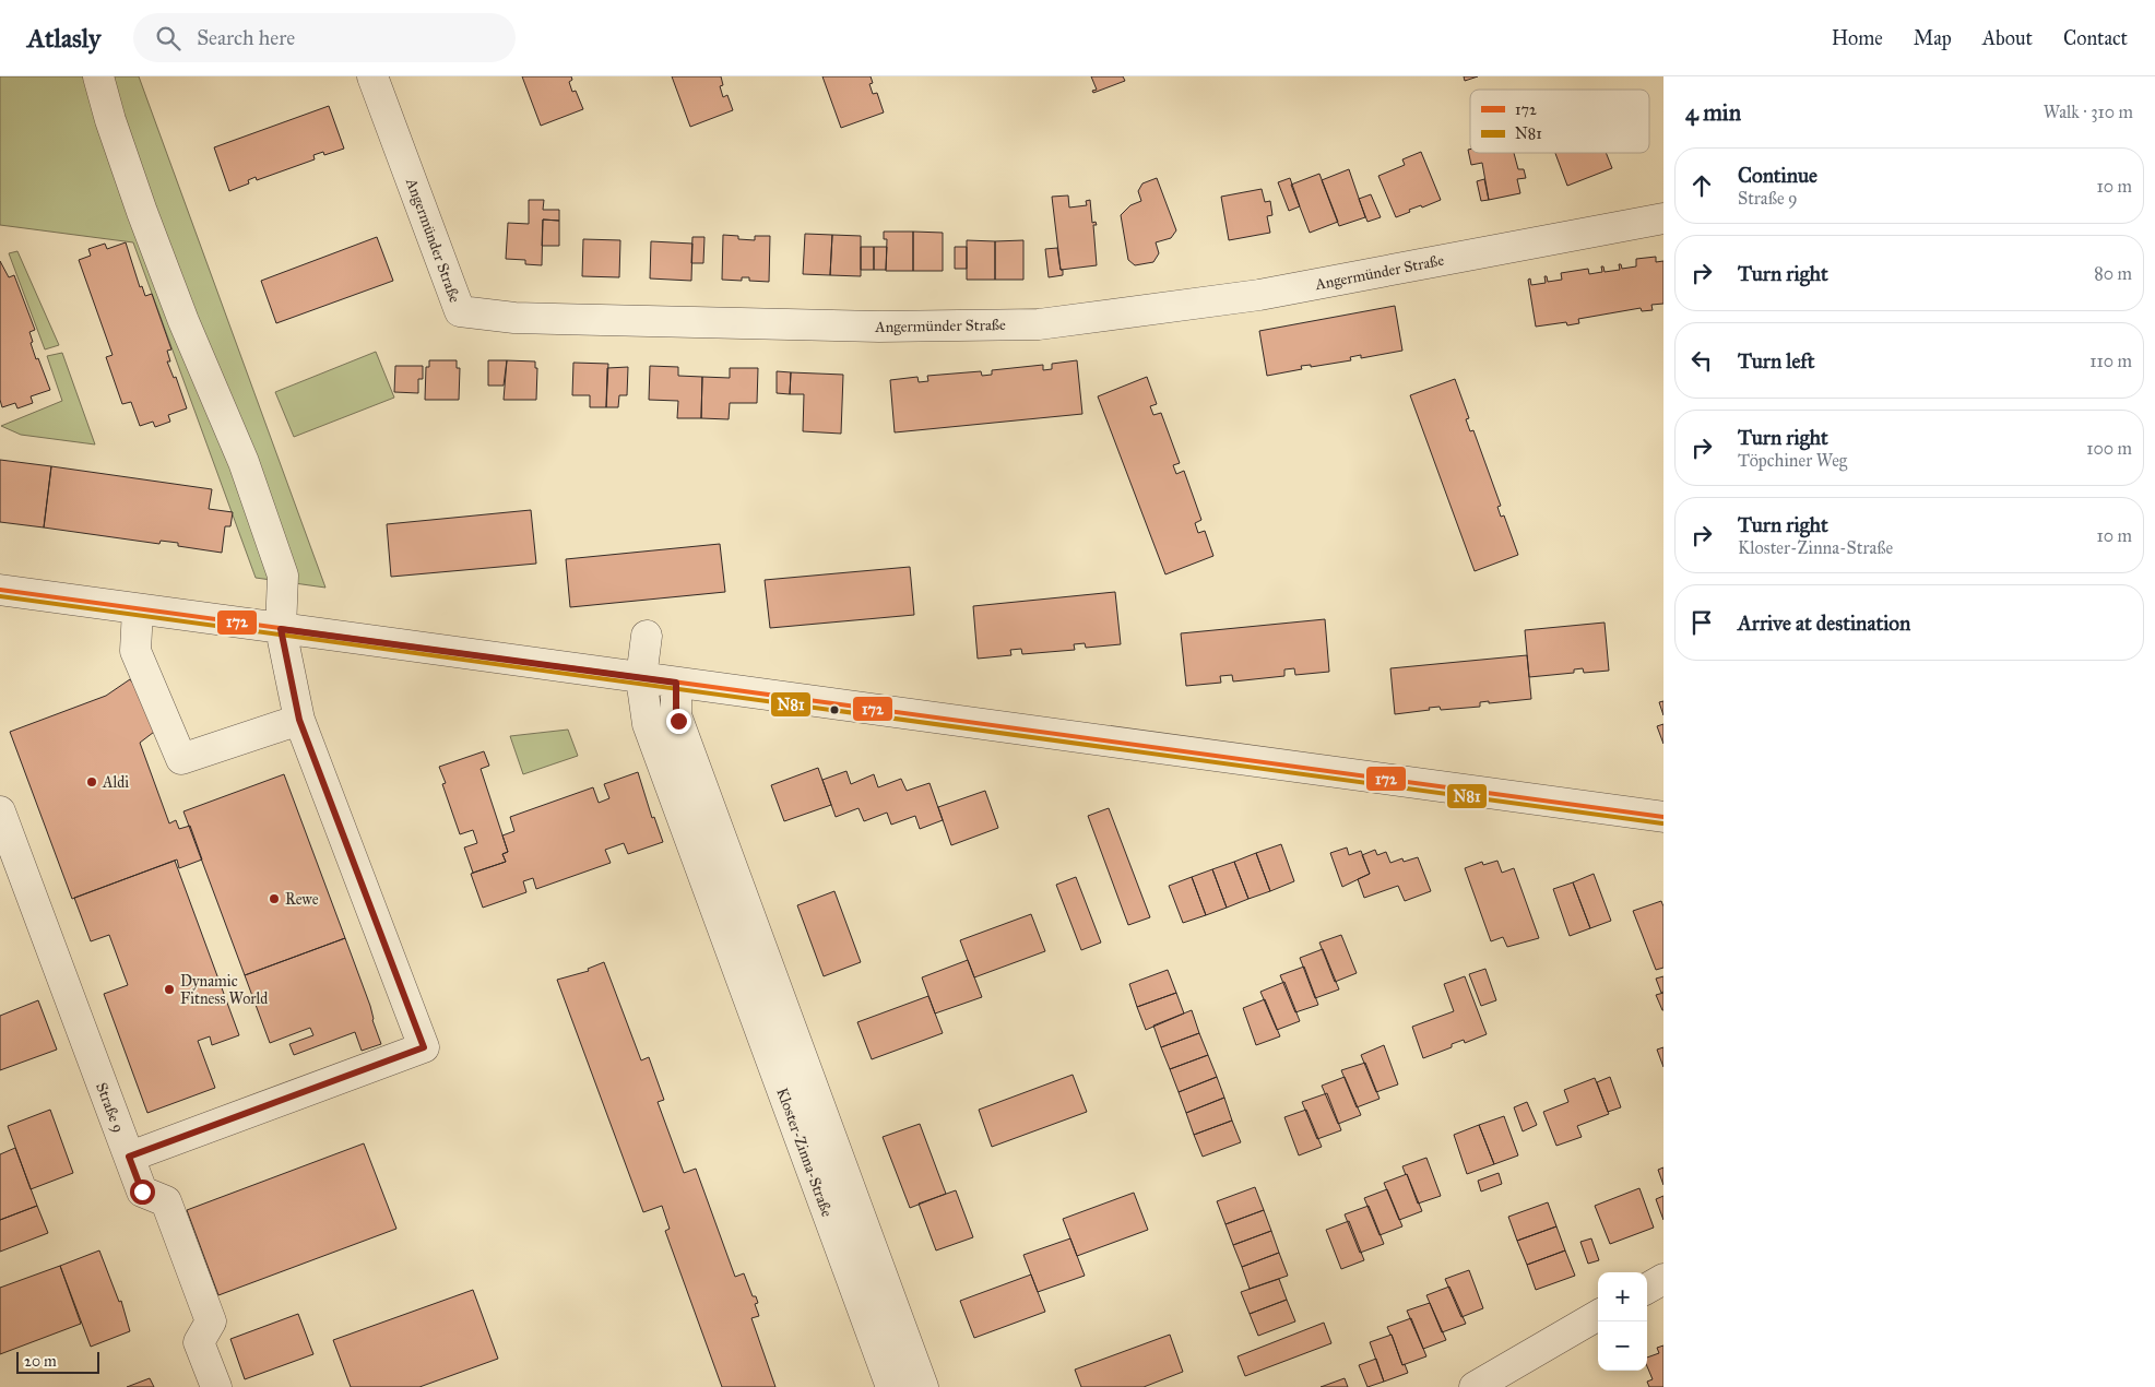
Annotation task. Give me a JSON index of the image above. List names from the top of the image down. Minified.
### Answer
{"streets":{"street":["Angermünder Straße","Straße 9","Kloster-Zinna-Straße"]},"places":["Aldi","Rewe","Dynamic Fitness World"],"lines":["transit line 172","transit line N81"],"legend":["172","N81"],"scale_bar":"20 m","page":{"header":"Atlasly","search":"Search here","nav":["Home","Map","About","Contact"],"heading":["4 min","Walk · 310 m"],"list":[["Continue","Straße 9","10 m"],["Turn right","80 m"],["Turn left","110 m"],["Turn right","Töpchiner Weg","100 m"],["Turn right","Kloster-Zinna-Straße","10 m"],"Arrive at destination"],"map_buttons":["+","−"],"scale":"20 m"}}
